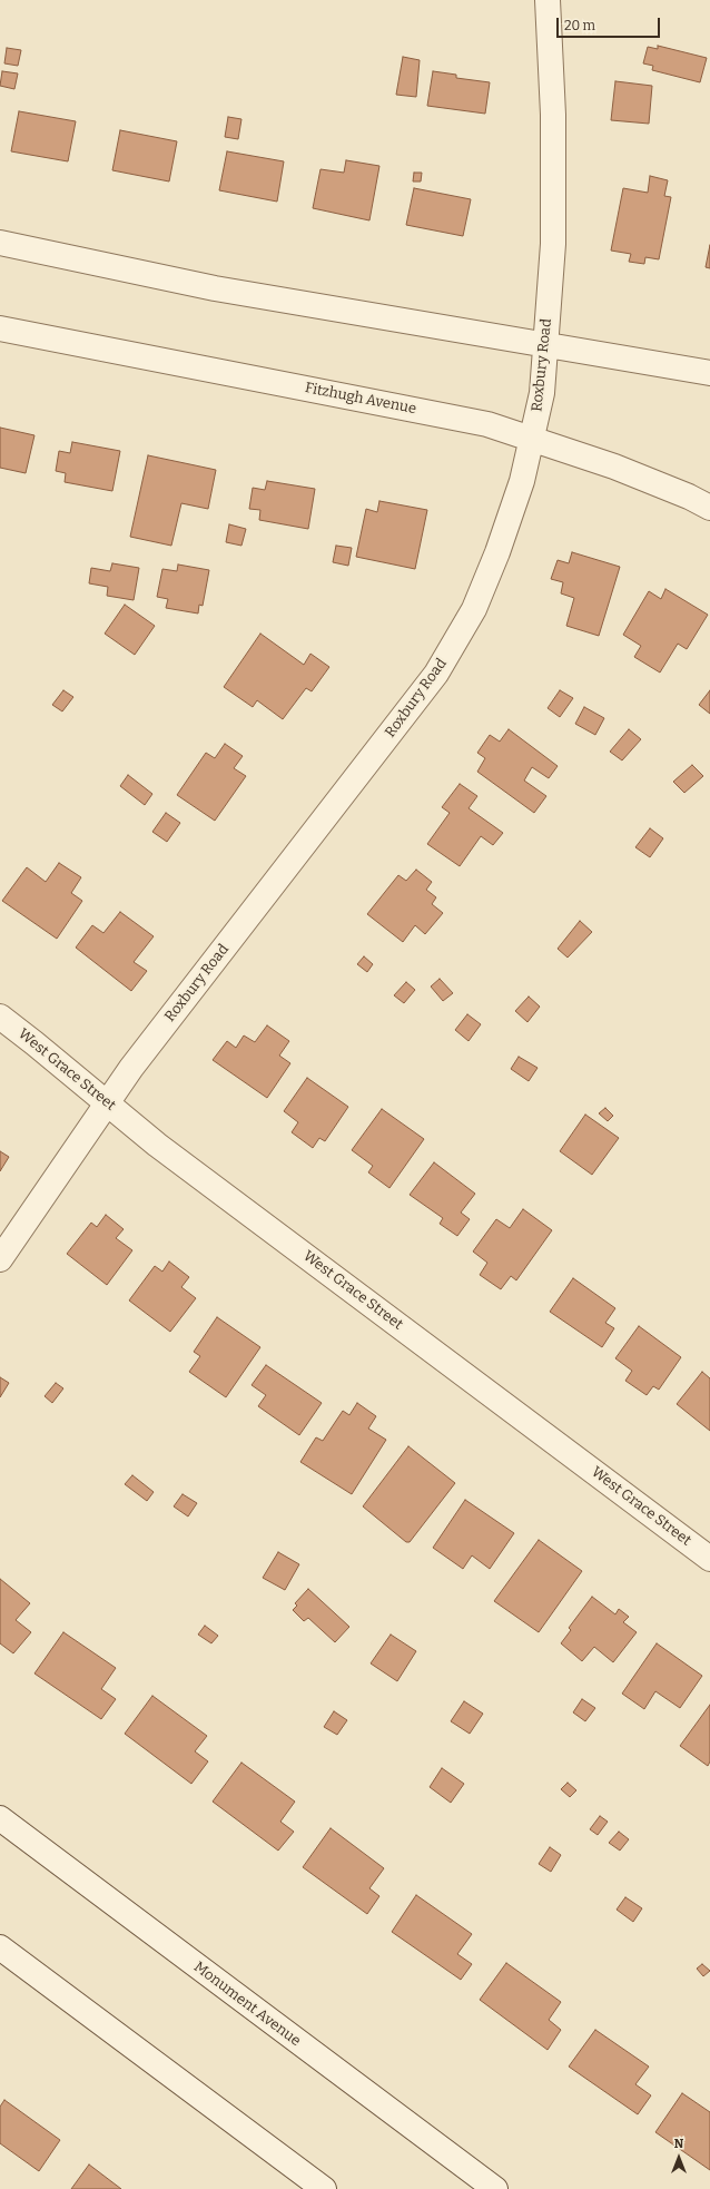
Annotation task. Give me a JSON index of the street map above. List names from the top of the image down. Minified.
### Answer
{"streets":{"street":["Roxbury Road","Fitzhugh Avenue","West Grace Street","Monument Avenue"]},"crossings":[["Roxbury Road","Fitzhugh Avenue"],["Roxbury Road","West Grace Street"]],"scale_bar":"20 m","north":"top"}
